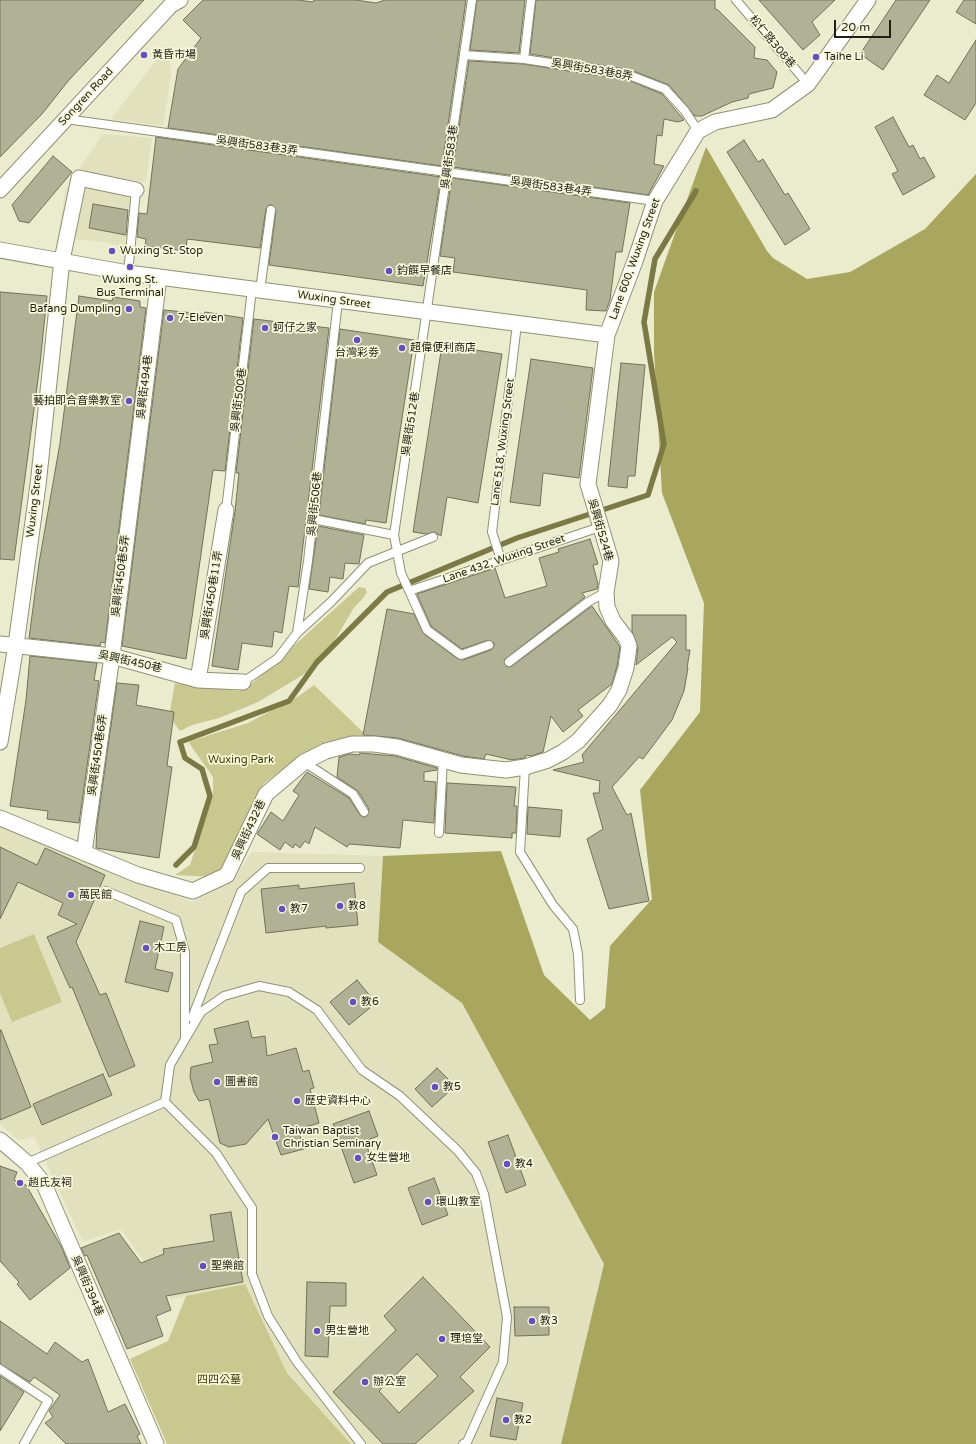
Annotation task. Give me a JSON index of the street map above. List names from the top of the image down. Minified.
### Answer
{"streets":{"street":["Songren Road","Lane 600, Wuxing Street","Wuxing Street","吳興街494巷","吳興街524巷","吳興街450巷5弄","吳興街450巷11弄","吳興街450巷","吳興街450巷6弄","吳興街432巷","吳興街394巷"],"lane":["松仁路308巷","吳興街583巷8弄","吳興街583巷3弄","吳興街583巷","吳興街583巷4弄","吳興街500巷","吳興街512巷","Lane 518, Wuxing Street","吳興街506巷","Lane 432, Wuxing Street"]},"crossings":[["吳興街583巷8弄","吳興街583巷"],["吳興街583巷8弄","Lane 600, Wuxing Street"],["Songren Road","吳興街583巷3弄"],["吳興街583巷3弄","吳興街583巷"],["吳興街583巷3弄","吳興街583巷4弄"],["吳興街583巷","吳興街583巷4弄"],["吳興街583巷","Wuxing Street"],["吳興街583巷","吳興街512巷"],["吳興街583巷4弄","Lane 600, Wuxing Street"],["Lane 600, Wuxing Street","Wuxing Street"],["Lane 600, Wuxing Street","吳興街524巷"],["Wuxing Street","吳興街494巷"],["Wuxing Street","吳興街500巷"],["Wuxing Street","吳興街512巷"],["Wuxing Street","Lane 518, Wuxing Street"],["Wuxing Street","吳興街506巷"],["Wuxing Street","吳興街524巷"],["Wuxing Street","吳興街450巷"],["吳興街494巷","吳興街450巷5弄"],["吳興街500巷","吳興街450巷11弄"],["吳興街512巷","Lane 432, Wuxing Street"],["Lane 518, Wuxing Street","Lane 432, Wuxing Street"],["吳興街506巷","吳興街450巷"],["吳興街524巷","Lane 432, Wuxing Street"],["吳興街524巷","吳興街432巷"],["吳興街450巷5弄","吳興街450巷"],["吳興街450巷5弄","吳興街450巷6弄"],["吳興街450巷11弄","吳興街450巷"],["吳興街450巷","吳興街450巷6弄"],["吳興街450巷6弄","吳興街432巷"]],"parks":["Wuxing Park","四四公墓"],"places":["黃昏市場","Taihe Li","Wuxing St. Stop","Wuxing St. Bus Terminal","鈞饌早餐店","Bafang Dumpling","7-Eleven","蚵仔之家","台灣彩劵","超偉便利商店","藝拍即合音樂教室","萬民館","教8","教7","木工房","教6","圖書館","教5","歷史資料中心","Taiwan Baptist Christian Seminary","女生營地","教4","趙氏友祠","環山教室","聖樂館","教3","男生營地","理培堂","辦公室","教2"],"scale_bar":"20 m"}
